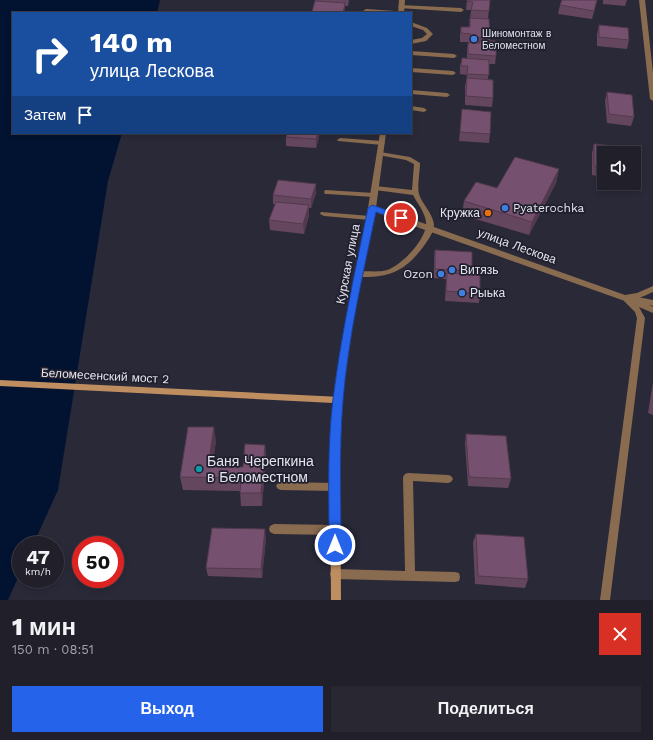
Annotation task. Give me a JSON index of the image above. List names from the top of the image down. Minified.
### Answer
{"streets":{"main road":["Курская улица","Беломесенский мост 2"],"street":["улица Лескова"]},"crossings":[["улица Лескова","Курская улица"],["Курская улица","Беломесенский мост 2"]],"places":["Шиномонтаж в Беломестном","Pyaterochka","Кружка","Витязь","Ozon","Рыька","Баня Черепкина в Беломестном"],"page":{"turn":["140 m","улица Лескова"],"then":"Затем","speed":"47 km/h","limit":"50","heading":["1 мин","150 m · 08:51"],"buttons":["Выход","Поделиться"]}}
